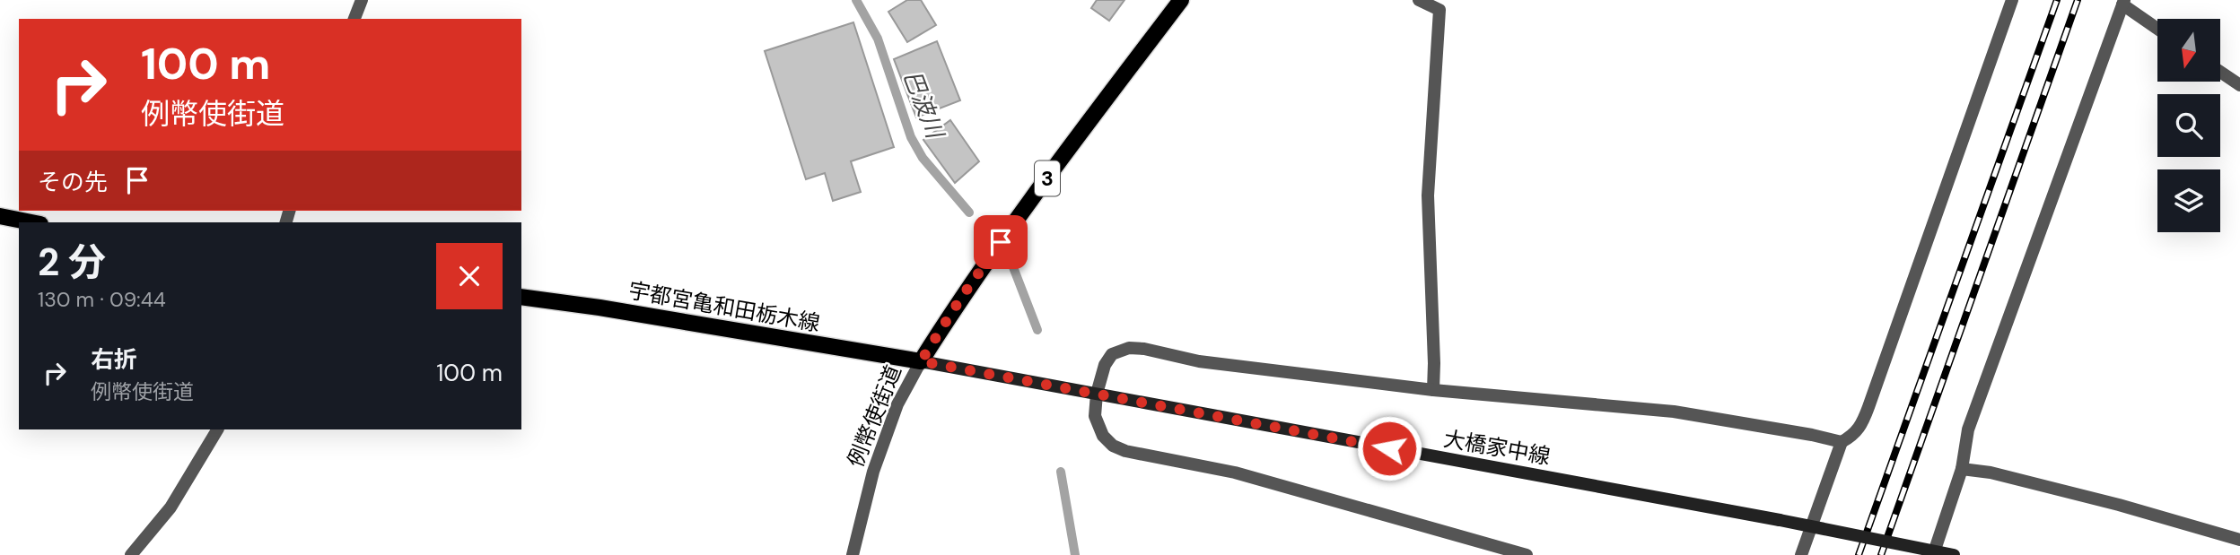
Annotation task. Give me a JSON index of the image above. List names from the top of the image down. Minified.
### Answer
{"streets":{"main road":["3","宇都宮亀和田栃木線","例幣使街道","大橋家中線"]},"crossings":[["宇都宮亀和田栃木線","例幣使街道"],["宇都宮亀和田栃木線","大橋家中線"],["例幣使街道","大橋家中線"]],"water":["巴波川"],"north":"bottom","page":{"turn":["100 m","例幣使街道"],"then":"その先","heading":["2 分","130 m · 09:44"],"list":[{"name":"右折","note":"例幣使街道","value":"100 m"}]}}
